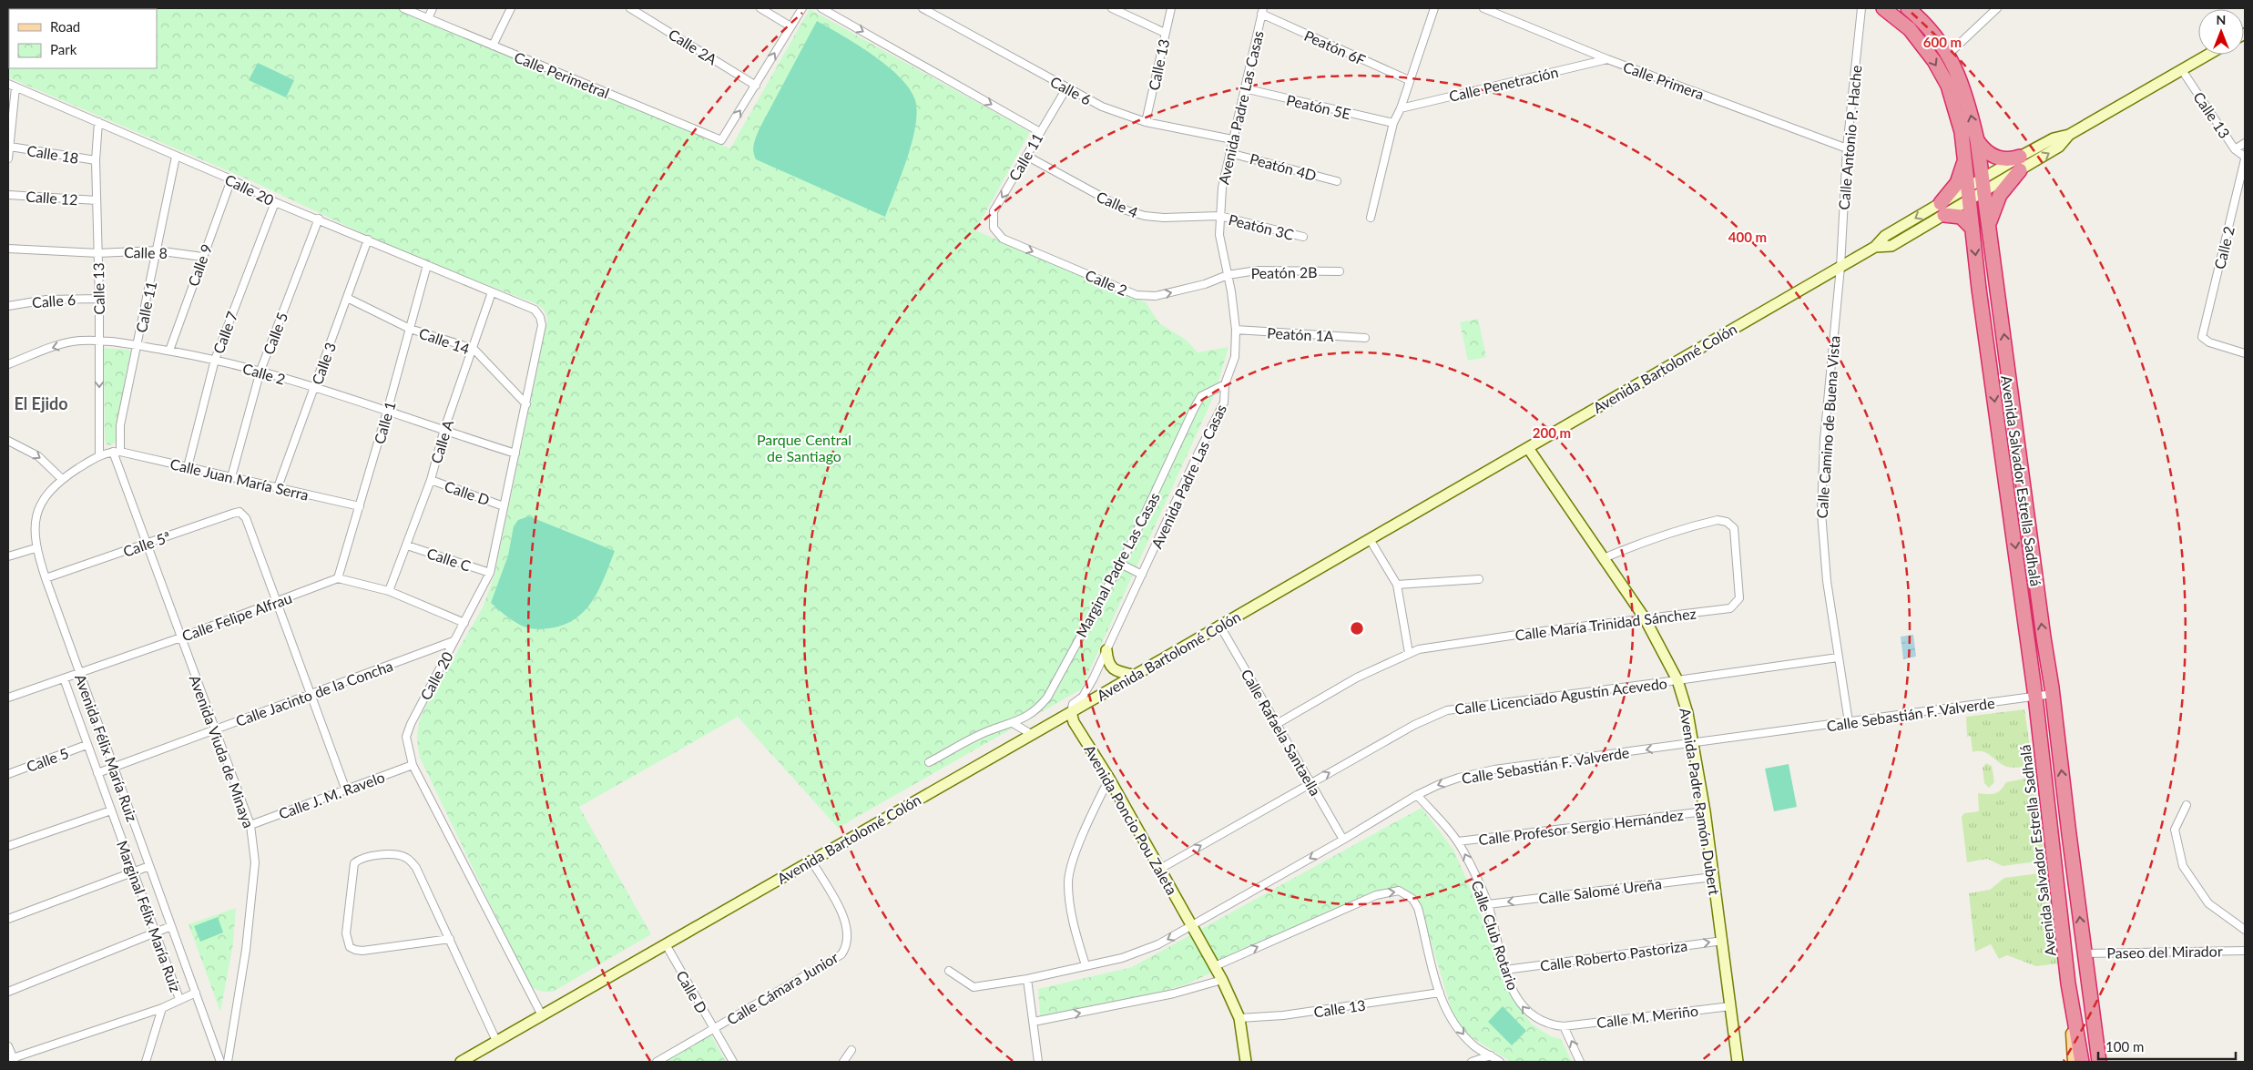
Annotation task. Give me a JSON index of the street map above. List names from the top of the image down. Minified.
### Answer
{"streets":{"highway":["Avenida Salvador Estrella Sadhalá"],"main road":["Avenida Bartolomé Colón","Avenida Padre Ramón Dubert","Avenida Poncio Pou Zaleta"],"street":["Calle 2A","Peatón 6F","Calle 13","Calle Perimetral","Calle Primera","Calle Penetración","Calle 6","Peatón 5E","Avenida Padre Las Casas","Calle Antonio P. Hache","Calle 18","Calle 11","Peatón 4D","Calle 20","Calle 12","Calle 4","Peatón 3C","Calle 2","Calle 8","Calle 9","Peatón 2B","Calle 7","Calle 5","Peatón 1A","Calle 14","Calle 3","Calle 1","Calle Camino de Buena Vista","Calle A","Calle Juan María Serra","Calle D","Calle 5ª","Calle C","Marginal Padre Las Casas","Calle Felipe Alfrau","Calle María Trinidad Sánchez","Calle Jacinto de la Concha","Calle Licenciado Agustín Acevedo","Calle Sebastián F. Valverde","Calle Rafaela Santaella","Avenida Félix María Ruiz","Avenida Viuda de Minaya","Calle J. M. Ravelo","Calle Profesor Sergio Hernández","Calle Salomé Ureña","Marginal Félix María Ruiz","Calle Club Rotario","Paseo del Mirador","Calle Roberto Pastoriza","Calle Cámara Junior","Calle M. Meriño"]},"crossings":[["Calle 2A","Calle Perimetral"],["Peatón 6F","Avenida Padre Las Casas"],["Calle 13","Calle 6"],["Calle 13","Calle 18"],["Calle 13","Calle 20"],["Calle 13","Calle 12"],["Calle 13","Calle 2"],["Calle 13","Calle 8"],["Calle 13","Avenida Félix María Ruiz"],["Calle 13","Avenida Poncio Pou Zaleta"],["Calle Primera","Calle Penetración"],["Calle Primera","Calle Antonio P. Hache"],["Calle 6","Avenida Padre Las Casas"],["Calle 6","Calle 11"],["Peatón 5E","Avenida Padre Las Casas"],["Avenida Padre Las Casas","Peatón 4D"],["Avenida Padre Las Casas","Calle 4"],["Avenida Padre Las Casas","Peatón 3C"],["Avenida Padre Las Casas","Calle 2"],["Avenida Padre Las Casas","Peatón 2B"],["Avenida Padre Las Casas","Peatón 1A"],["Avenida Padre Las Casas","Avenida Bartolomé Colón"],["Avenida Padre Las Casas","Marginal Padre Las Casas"],["Avenida Padre Las Casas","Avenida Poncio Pou Zaleta"],["Calle Antonio P. Hache","Avenida Bartolomé Colón"],["Calle Antonio P. Hache","Calle Camino de Buena Vista"],["Calle 11","Calle 20"],["Calle 11","Calle 4"],["Calle 11","Calle 2"],["Calle 11","Calle 8"],["Calle 11","Calle Juan María Serra"],["Calle 11","Avenida Félix María Ruiz"],["Calle 11","Avenida Viuda de Minaya"],["Calle 20","Calle 2"],["Calle 20","Calle 9"],["Calle 20","Calle 7"],["Calle 20","Calle 5"],["Calle 20","Calle 14"],["Calle 20","Calle 3"],["Calle 20","Avenida Bartolomé Colón"],["Calle 20","Calle 1"],["Calle 20","Calle A"],["Calle 20","Calle D"],["Calle 20","Calle C"],["Calle 20","Calle Jacinto de la Concha"],["Calle 20","Calle J. M. Ravelo"],["Calle 4","Peatón 3C"],["Calle 2","Calle 9"],["Calle 2","Peatón 2B"],["Calle 2","Calle 7"],["Calle 2","Calle 5"],["Calle 2","Calle 3"],["Calle 2","Calle 1"],["Calle 2","Calle A"],["Calle 8","Calle 9"],["Calle 7","Calle Juan María Serra"],["Calle 5","Calle Juan María Serra"],["Calle 5","Marginal Félix María Ruiz"],["Calle 14","Calle 3"],["Calle 14","Calle 1"],["Calle 14","Calle A"],["Calle 3","Calle Juan María Serra"],["Avenida Bartolomé Colón","Calle Camino de Buena Vista"],["Avenida Bartolomé Colón","Avenida Salvador Estrella Sadhalá"],["Avenida Bartolomé Colón","Calle D"],["Avenida Bartolomé Colón","Calle Rafaela Santaella"],["Avenida Bartolomé Colón","Avenida Padre Ramón Dubert"],["Avenida Bartolomé Colón","Avenida Poncio Pou Zaleta"],["Avenida Bartolomé Colón","Calle Cámara Junior"],["Calle 1","Calle Juan María Serra"],["Calle 1","Calle Felipe Alfrau"],["Calle Camino de Buena Vista","Calle Licenciado Agustín Acevedo"],["Calle Camino de Buena Vista","Calle Sebastián F. Valverde"],["Calle A","Calle D"],["Calle A","Calle C"],["Calle Juan María Serra","Avenida Félix María Ruiz"],["Calle Juan María Serra","Avenida Viuda de Minaya"],["Avenida Salvador Estrella Sadhalá","Calle Sebastián F. Valverde"],["Avenida Salvador Estrella Sadhalá","Paseo del Mirador"],["Calle D","Calle Cámara Junior"],["Calle 5ª","Calle Felipe Alfrau"],["Calle 5ª","Avenida Félix María Ruiz"],["Calle 5ª","Avenida Viuda de Minaya"],["Calle Felipe Alfrau","Avenida Félix María Ruiz"],["Calle Felipe Alfrau","Avenida Viuda de Minaya"],["Calle Felipe Alfrau","Marginal Félix María Ruiz"],["Calle María Trinidad Sánchez","Calle Rafaela Santaella"],["Calle María Trinidad Sánchez","Avenida Padre Ramón Dubert"],["Calle Jacinto de la Concha","Avenida Félix María Ruiz"],["Calle Jacinto de la Concha","Avenida Viuda de Minaya"],["Calle Jacinto de la Concha","Marginal Félix María Ruiz"],["Calle Licenciado Agustín Acevedo","Calle Rafaela Santaella"],["Calle Licenciado Agustín Acevedo","Avenida Padre Ramón Dubert"],["Calle Licenciado Agustín Acevedo","Avenida Poncio Pou Zaleta"],["Calle Sebastián F. Valverde","Calle Rafaela Santaella"],["Calle Sebastián F. Valverde","Avenida Padre Ramón Dubert"],["Calle Sebastián F. Valverde","Avenida Poncio Pou Zaleta"],["Calle Sebastián F. Valverde","Calle Club Rotario"],["Avenida Félix María Ruiz","Avenida Viuda de Minaya"],["Avenida Viuda de Minaya","Calle J. M. Ravelo"],["Avenida Padre Ramón Dubert","Calle Profesor Sergio Hernández"],["Avenida Padre Ramón Dubert","Calle Salomé Ureña"],["Avenida Padre Ramón Dubert","Calle Roberto Pastoriza"],["Avenida Padre Ramón Dubert","Calle M. Meriño"],["Calle Profesor Sergio Hernández","Calle Club Rotario"],["Calle Salomé Ureña","Calle Club Rotario"],["Calle Club Rotario","Calle Roberto Pastoriza"],["Calle Club Rotario","Calle M. Meriño"]],"one_way":["Calle Perimetral","Calle Licenciado Agustín Acevedo","Calle Sebastián F. Valverde","Calle Salomé Ureña","Calle Club Rotario","Calle Roberto Pastoriza"],"districts":["El Ejido"],"parks":["Parque Central de Santiago"],"legend":["Road","Park"],"scale_bar":"100 m","north":"top","rings":["600 m","400 m","200 m"]}
